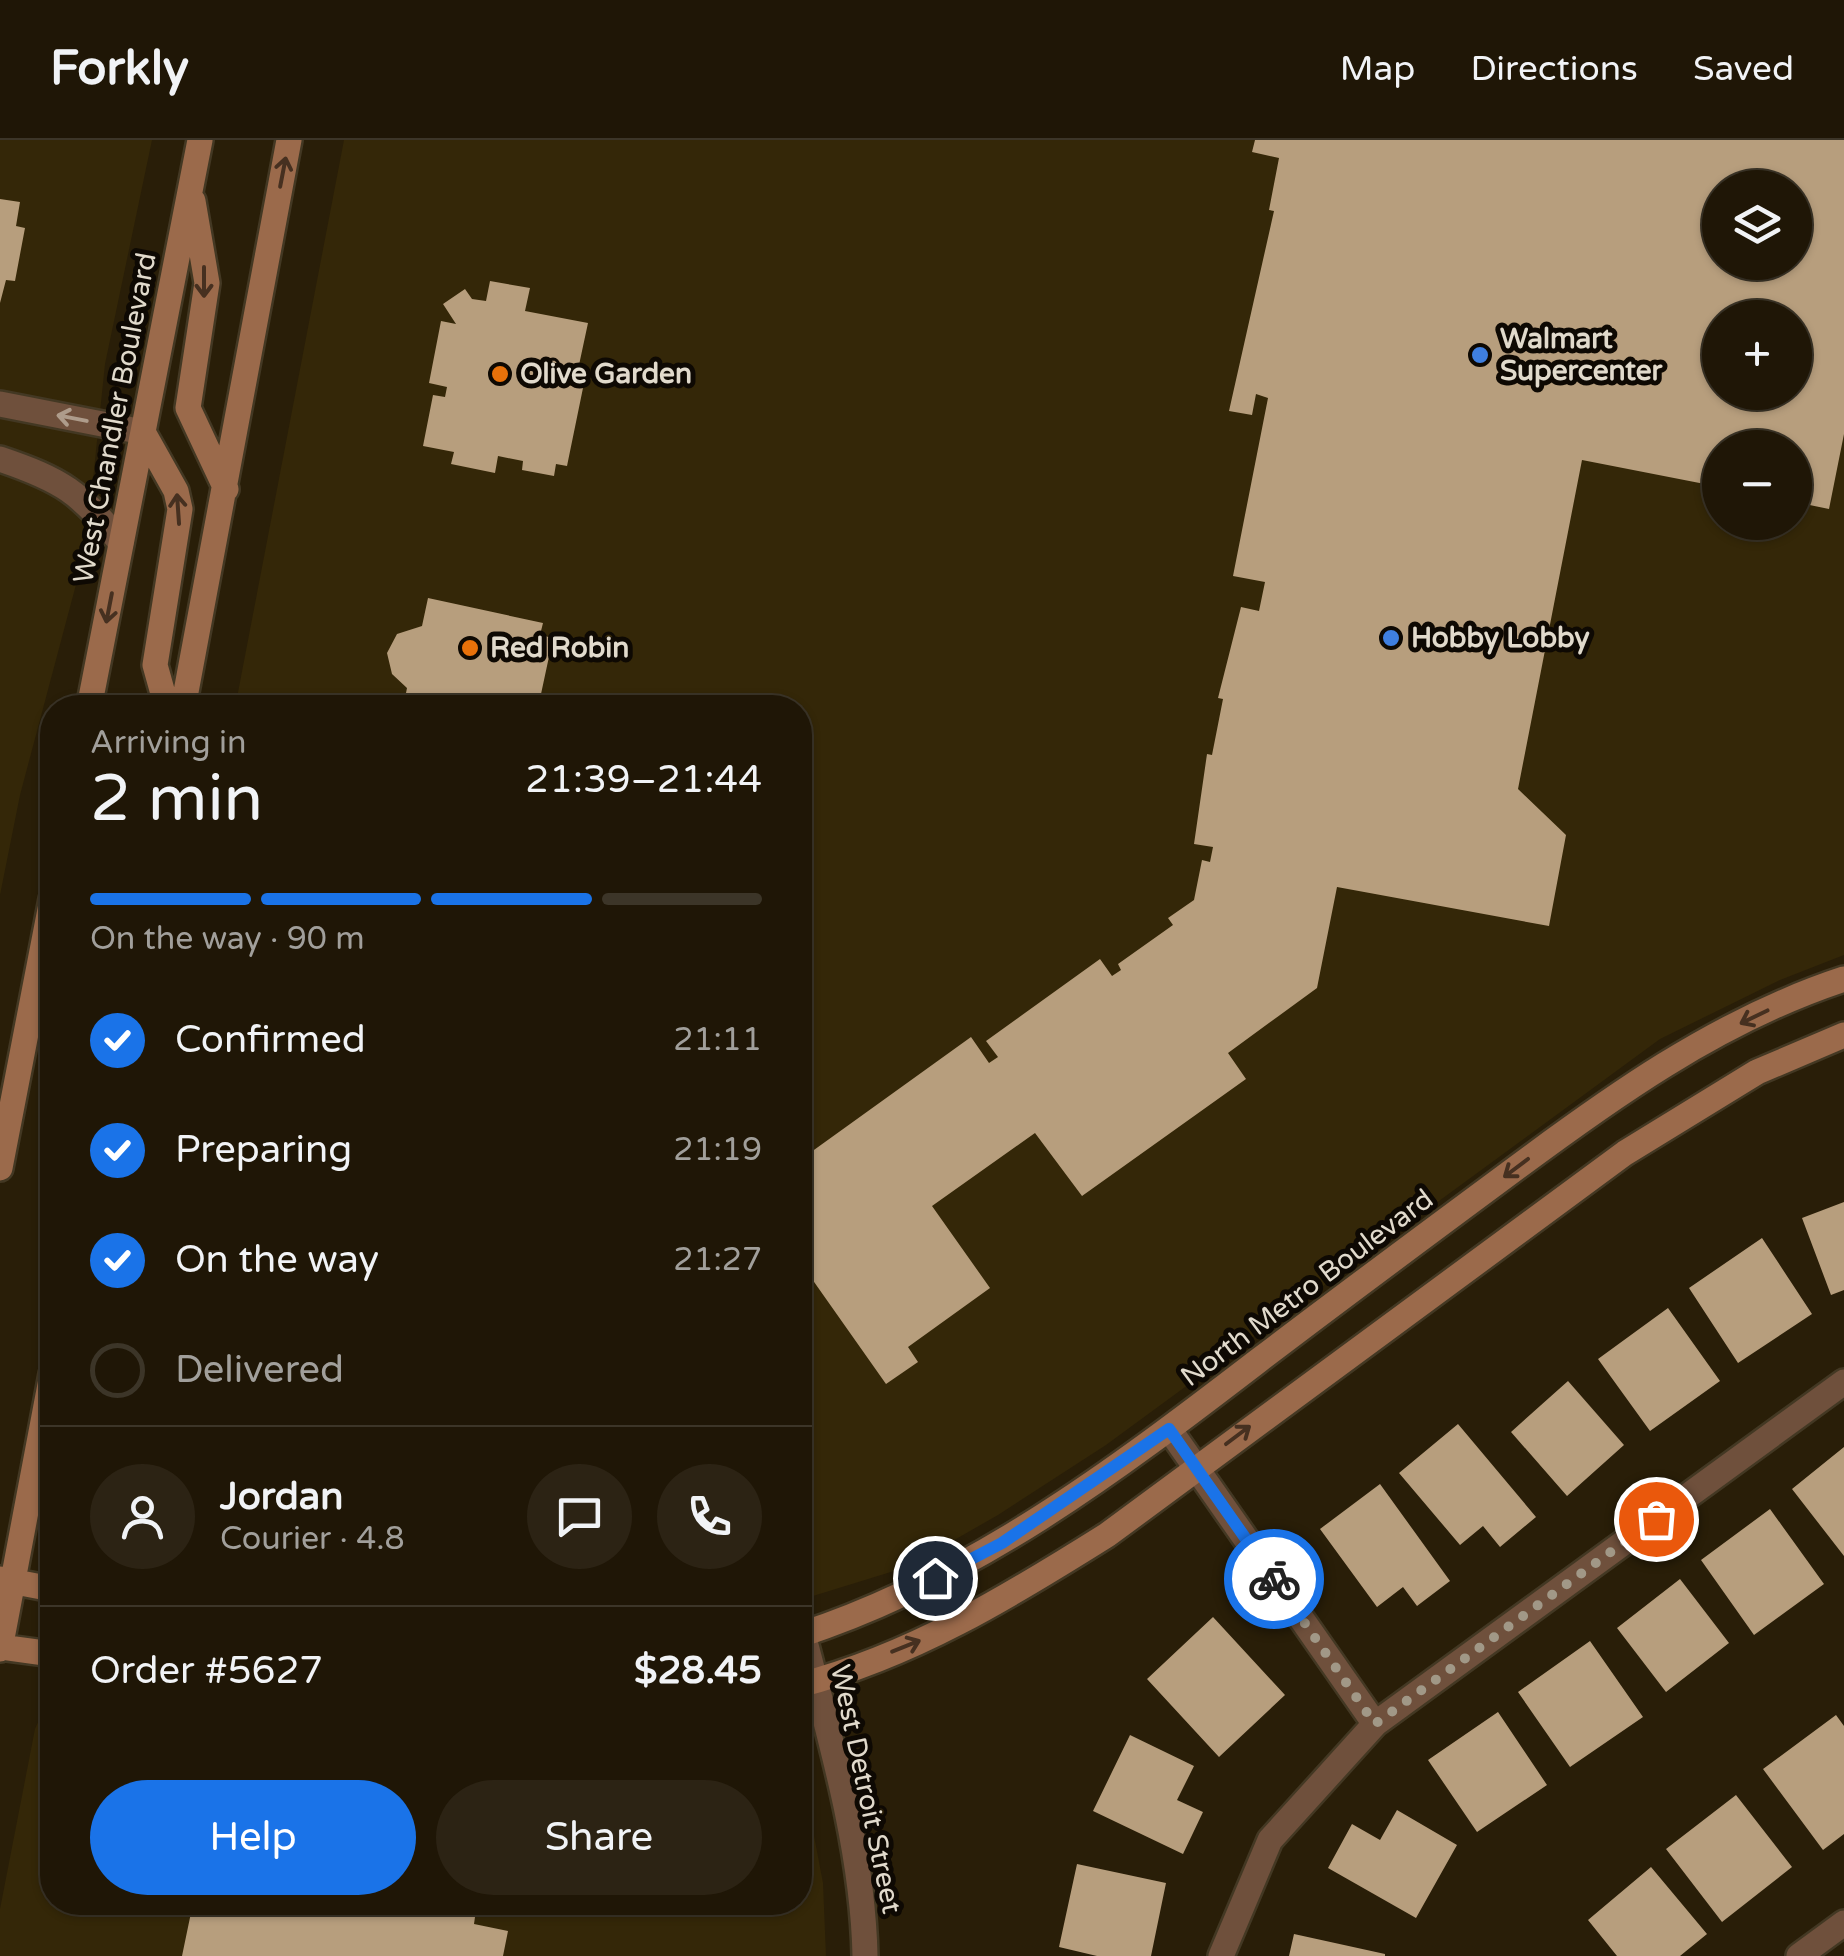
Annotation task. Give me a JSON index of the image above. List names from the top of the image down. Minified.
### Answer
{"streets":{"street":["West Chandler Boulevard","North Metro Boulevard","West Detroit Street"]},"places":["Walmart Supercenter","Olive Garden","Hobby Lobby","Red Robin"],"page":{"header":"Forkly","nav":["Map","Directions","Saved"],"map_buttons":["+","−"],"heading":["2 min","Arriving in","21:39–21:44"],"panel":["Jordan","Courier · 4.8","Order #5627","$28.45"],"bar":"On the way · 90 m","list":[["Confirmed","21:11"],["Preparing","21:19"],["On the way","21:27"],"Delivered"],"buttons":["Help","Share"]}}
